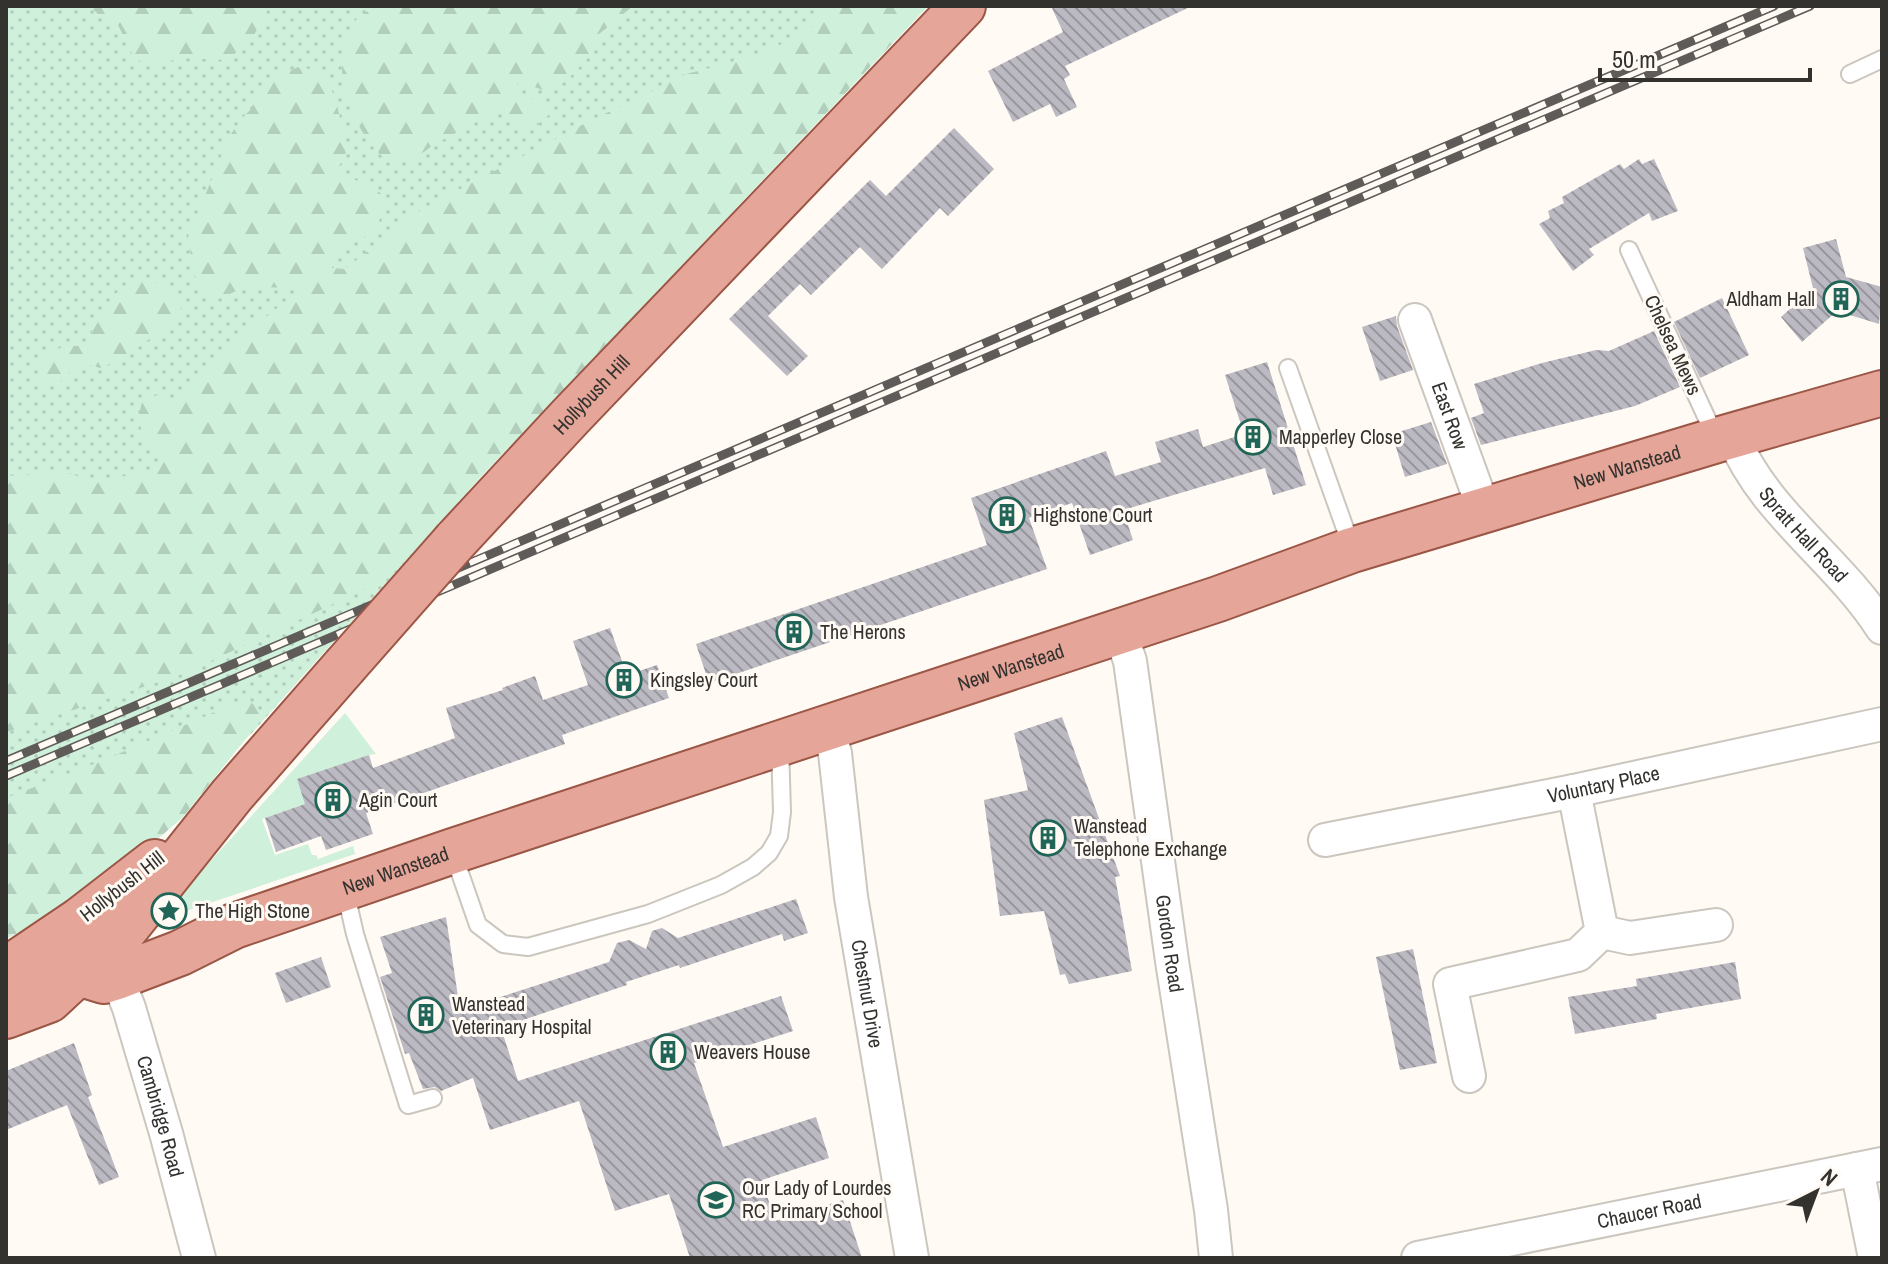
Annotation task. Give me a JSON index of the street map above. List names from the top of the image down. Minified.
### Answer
{"streets":{"main road":["Hollybush Hill","New Wanstead"],"street":["East Row","Spratt Hall Road","Voluntary Place","Gordon Road","Chestnut Drive","Cambridge Road","Chaucer Road"],"lane":["Chelsea Mews"]},"crossings":[["Chelsea Mews","New Wanstead"],["Chelsea Mews","Spratt Hall Road"],["Hollybush Hill","New Wanstead"],["Hollybush Hill","Cambridge Road"],["East Row","New Wanstead"],["New Wanstead","Spratt Hall Road"],["New Wanstead","Gordon Road"],["New Wanstead","Chestnut Drive"],["New Wanstead","Cambridge Road"]],"places":{"building":["Aldham Hall","Mapperley Close","Highstone Court","The Herons","Kingsley Court","Agin Court","Wanstead Telephone Exchange","Wanstead Veterinary Hospital","Weavers House"],"place":["The High Stone"],"school or university":["Our Lady of Lourdes RC Primary School"]},"scale_bar":"50 m","north":"top right"}
